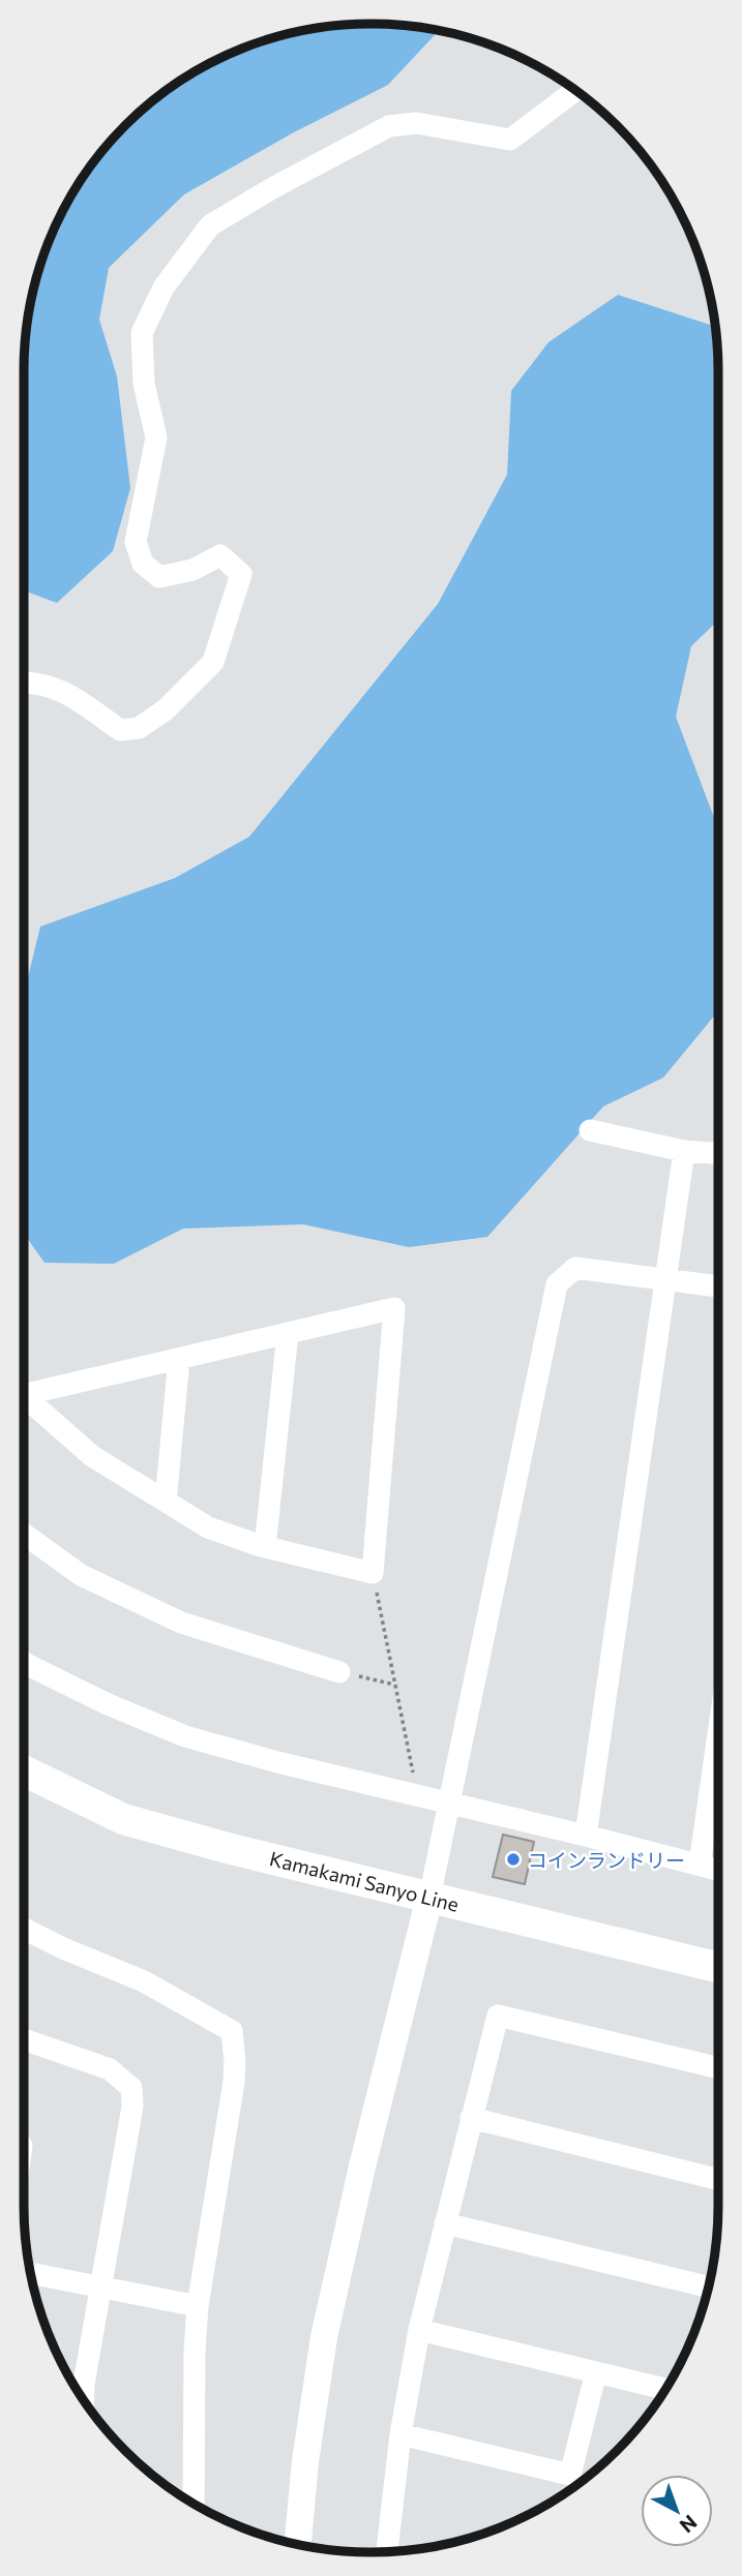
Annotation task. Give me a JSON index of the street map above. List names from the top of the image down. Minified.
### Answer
{"streets":{"main road":["Kamakami Sanyo Line"]},"places":["コインランドリー"],"north":"bottom right"}
